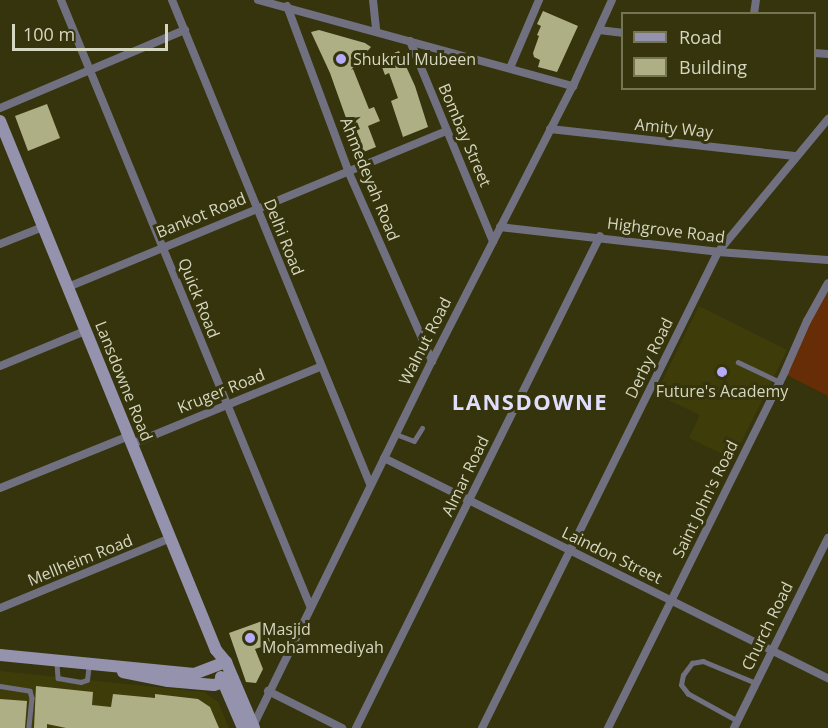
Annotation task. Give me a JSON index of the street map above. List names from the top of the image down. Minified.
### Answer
{"streets":{"street":["Amity Way","Bombay Street","Ahmedeyah Road","Bankot Road","Highgrove Road","Delhi Road","Quick Road","Walnut Road","Derby Road","Lansdowne Road","Kruger Road","Almar Road","Saint John's Road","Laindon Street","Mellheim Road","Church Road"]},"crossings":[["Amity Way","Walnut Road"],["Amity Way","Derby Road"],["Bombay Street","Bankot Road"],["Bombay Street","Walnut Road"],["Ahmedeyah Road","Bankot Road"],["Ahmedeyah Road","Walnut Road"],["Bankot Road","Delhi Road"],["Bankot Road","Quick Road"],["Bankot Road","Lansdowne Road"],["Highgrove Road","Walnut Road"],["Highgrove Road","Derby Road"],["Highgrove Road","Almar Road"],["Delhi Road","Walnut Road"],["Delhi Road","Kruger Road"],["Quick Road","Walnut Road"],["Quick Road","Kruger Road"],["Walnut Road","Lansdowne Road"],["Walnut Road","Laindon Street"],["Derby Road","Laindon Street"],["Lansdowne Road","Kruger Road"],["Lansdowne Road","Mellheim Road"],["Almar Road","Laindon Street"],["Saint John's Road","Laindon Street"],["Laindon Street","Church Road"]],"districts":["LANSDOWNE"],"places":["Shukrul Mubeen","Future's Academy","Masjid Mohammediyah"],"legend":["Road","Building"],"scale_bar":"100 m"}
